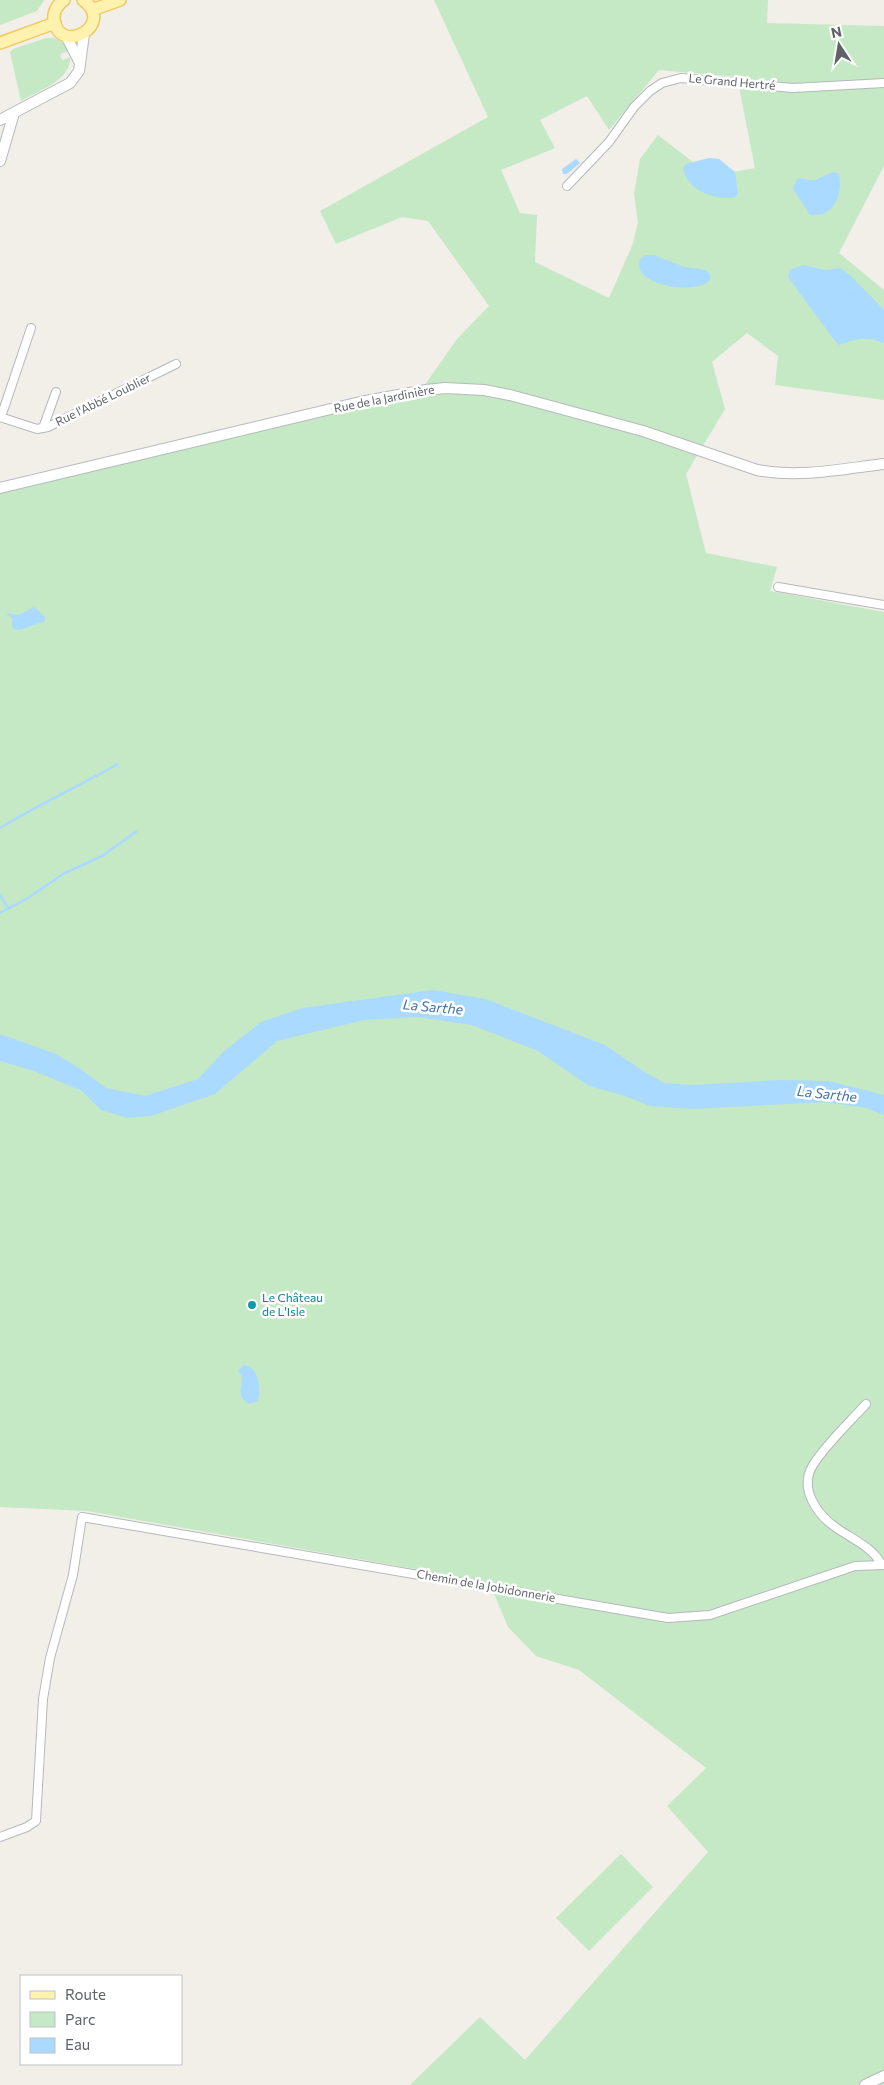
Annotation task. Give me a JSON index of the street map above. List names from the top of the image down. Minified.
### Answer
{"streets":{"street":["Le Grand Hertré","Rue de la Jardinière","Rue l'Abbé Loublier","Chemin de la Jobidonnerie"]},"water":["La Sarthe"],"places":["Le Château de L'Isle"],"legend":["Route","Parc","Eau"],"north":"top"}
